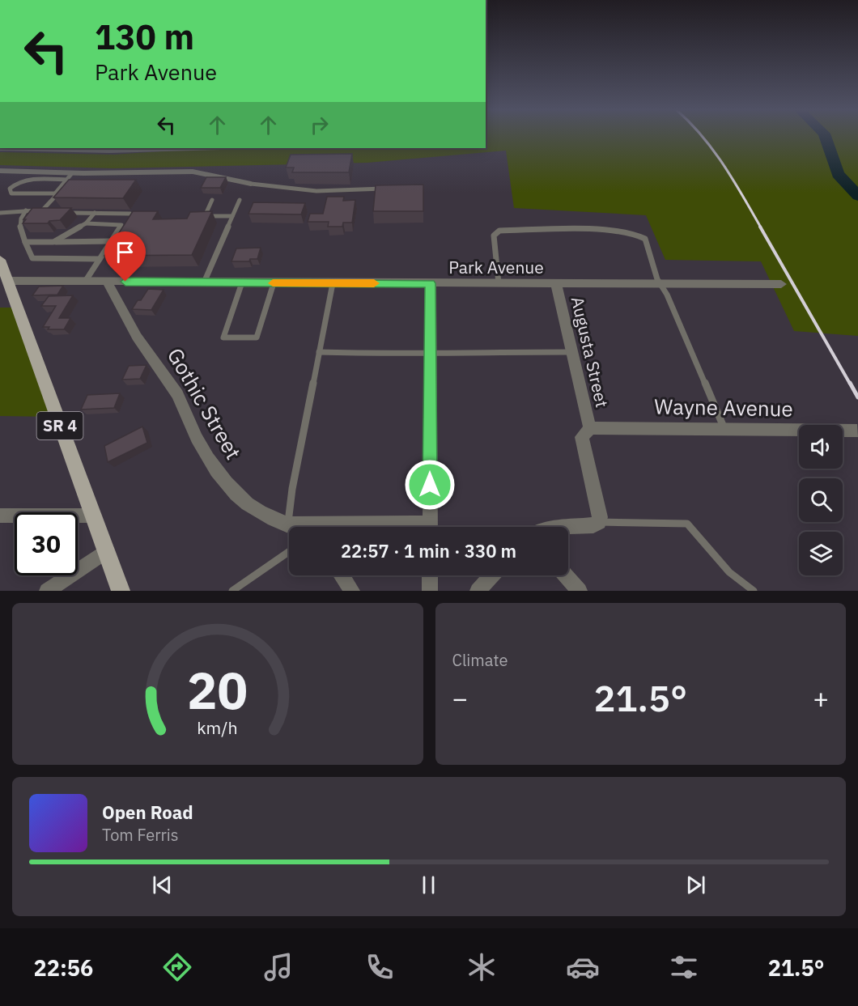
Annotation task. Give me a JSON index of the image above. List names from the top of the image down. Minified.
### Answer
{"streets":{"main road":["SR 4"],"street":["Park Avenue","Augusta Street","Gothic Street","Wayne Avenue"]},"crossings":[["Park Avenue","Augusta Street"],["Park Avenue","Gothic Street"],["Park Avenue","SR 4"],["Augusta Street","Wayne Avenue"]],"page":{"turn":["130 m","Park Avenue"],"limit":"30","trip":"22:57 · 1 min · 330 m","tile":"Climate","heat":["−","21.5°","+"],"song":["Open Road","Tom Ferris"],"tabs":["22:56","21.5°"],"gauge":["20","km/h"]}}
